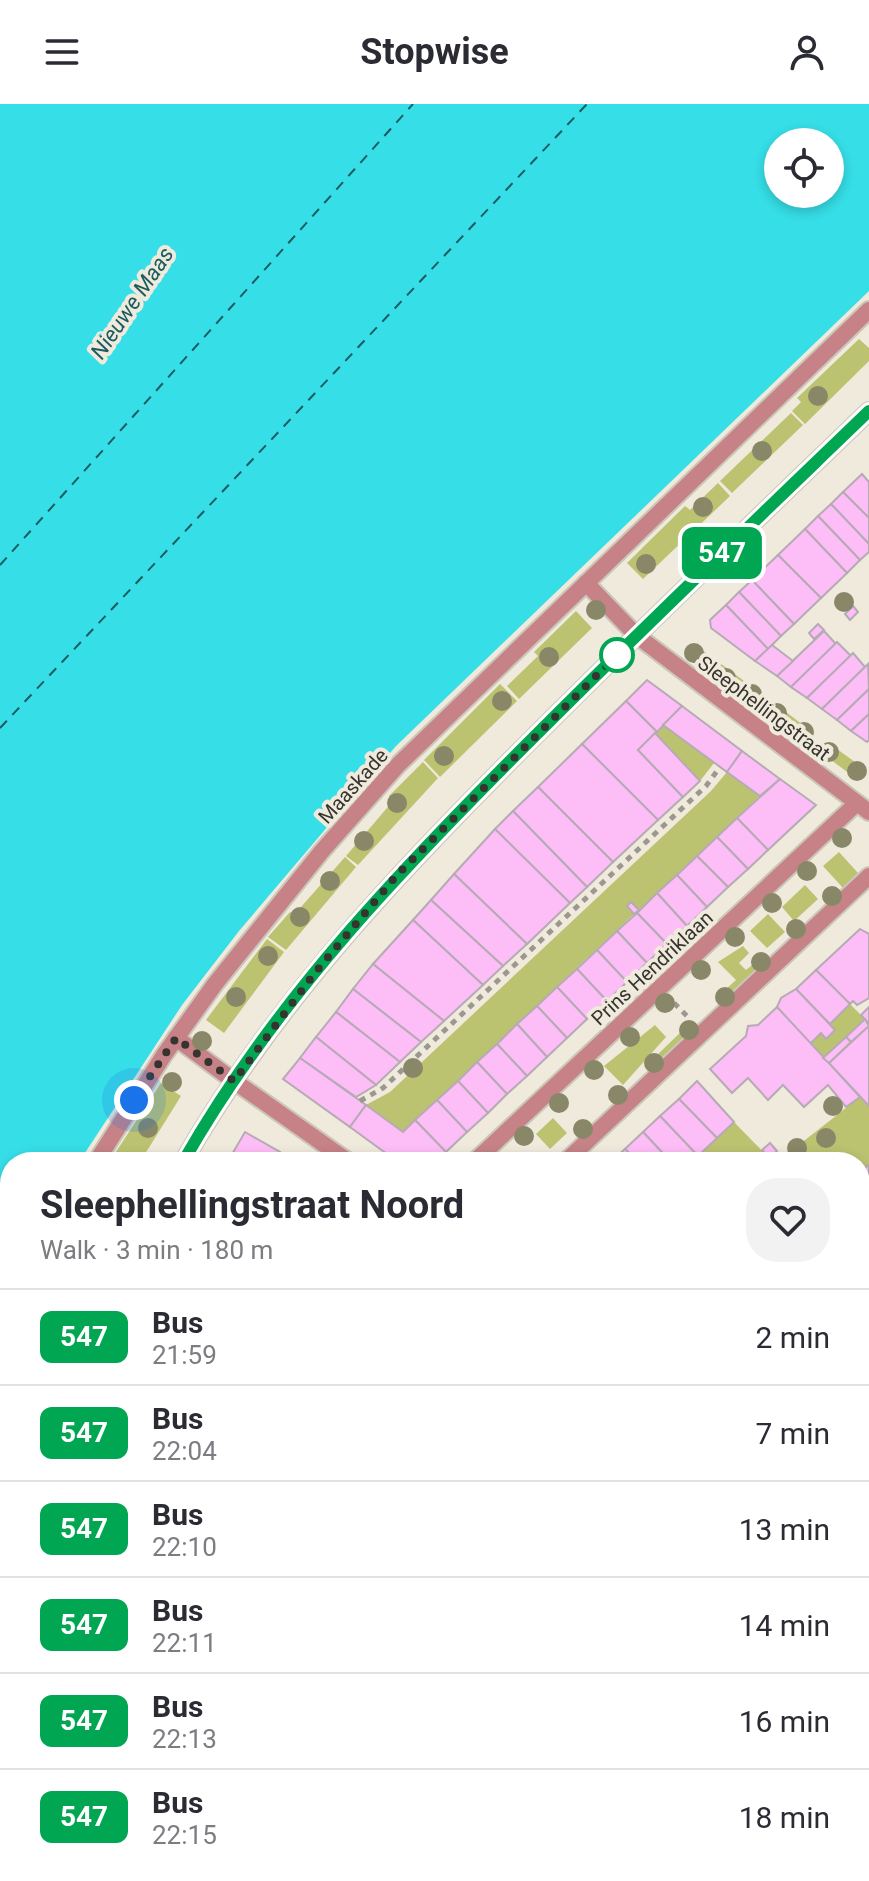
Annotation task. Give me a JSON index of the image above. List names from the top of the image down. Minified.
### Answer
{"streets":{"street":["Sleephellingstraat","Maaskade","Prins Hendriklaan"]},"crossings":[["Sleephellingstraat","Prins Hendriklaan"]],"water":["Nieuwe Maas"],"lines":["bus line 547"],"page":{"header":"Stopwise","on_map":"547","heading":["Sleephellingstraat Noord","Walk · 3 min · 180 m"],"list":[{"mark":"547","name":"Bus","note":"21:59","value":"2 min"},{"mark":"547","name":"Bus","note":"22:04","value":"7 min"},{"mark":"547","name":"Bus","note":"22:10","value":"13 min"},{"mark":"547","name":"Bus","note":"22:11","value":"14 min"},{"mark":"547","name":"Bus","note":"22:13","value":"16 min"},{"mark":"547","name":"Bus","note":"22:15","value":"18 min"}]}}
